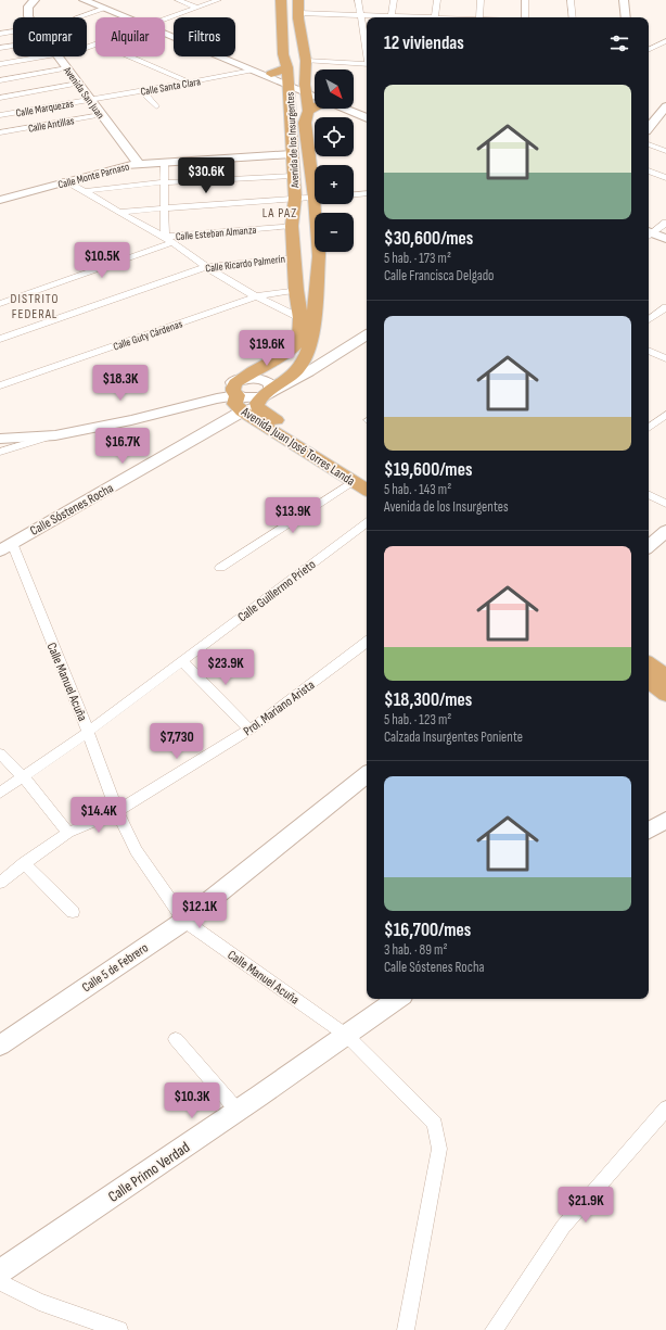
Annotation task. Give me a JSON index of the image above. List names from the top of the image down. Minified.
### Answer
{"streets":{"main road":["Avenida de los Insurgentes","Avenida Juan José Torres Landa"],"street":["Calle Santa Clara","Avenida San Juan","Calle Marquezas","Calle Antillas","Calle Monte Parnaso","Calle Esteban Almanza","Calle Ricardo Palmerín","Calle Guty Cárdenas","Calle Sóstenes Rocha","Calle Guillermo Prieto","Calle Manuel Acuña","Prol. Mariano Arista","Calle 5 de Febrero","Calle Primo Verdad"]},"crossings":[["Calle Santa Clara","Avenida San Juan"],["Calle Santa Clara","Calle Marquezas"],["Avenida San Juan","Calle Marquezas"],["Avenida San Juan","Calle Antillas"],["Avenida San Juan","Calle Monte Parnaso"],["Avenida de los Insurgentes","Calle Monte Parnaso"],["Avenida de los Insurgentes","Calle Esteban Almanza"],["Avenida de los Insurgentes","Calle Ricardo Palmerín"],["Avenida de los Insurgentes","Calle Guty Cárdenas"],["Avenida de los Insurgentes","Avenida Juan José Torres Landa"],["Avenida de los Insurgentes","Calle Sóstenes Rocha"],["Avenida Juan José Torres Landa","Calle Sóstenes Rocha"],["Calle Sóstenes Rocha","Calle Manuel Acuña"],["Calle Guillermo Prieto","Calle Manuel Acuña"],["Calle Manuel Acuña","Prol. Mariano Arista"],["Calle Manuel Acuña","Calle 5 de Febrero"],["Calle Manuel Acuña","Calle Primo Verdad"]],"districts":["LA PAZ","DISTRITO FEDERAL"],"north":"bottom right","page":{"chip":["Comprar","Alquilar","Filtros"],"heading":"12 viviendas","map_buttons":["+","−"],"list":[{"name":"$30,600/mes","note":"5 hab. · 173 m² · Calle Francisca Delgado"},{"name":"$19,600/mes","note":"5 hab. · 143 m² · Avenida de los Insurgentes"},{"name":"$18,300/mes","note":"5 hab. · 123 m² · Calzada Insurgentes Poniente"},{"name":"$16,700/mes","note":"3 hab. · 89 m² · Calle Sóstenes Rocha"}],"price":["$30.6K","$10.5K","$19.6K","$18.3K","$16.7K","$13.9K","$23.9K","$7,730","$14.4K","$12.1K","$10.3K","$21.9K"]}}
